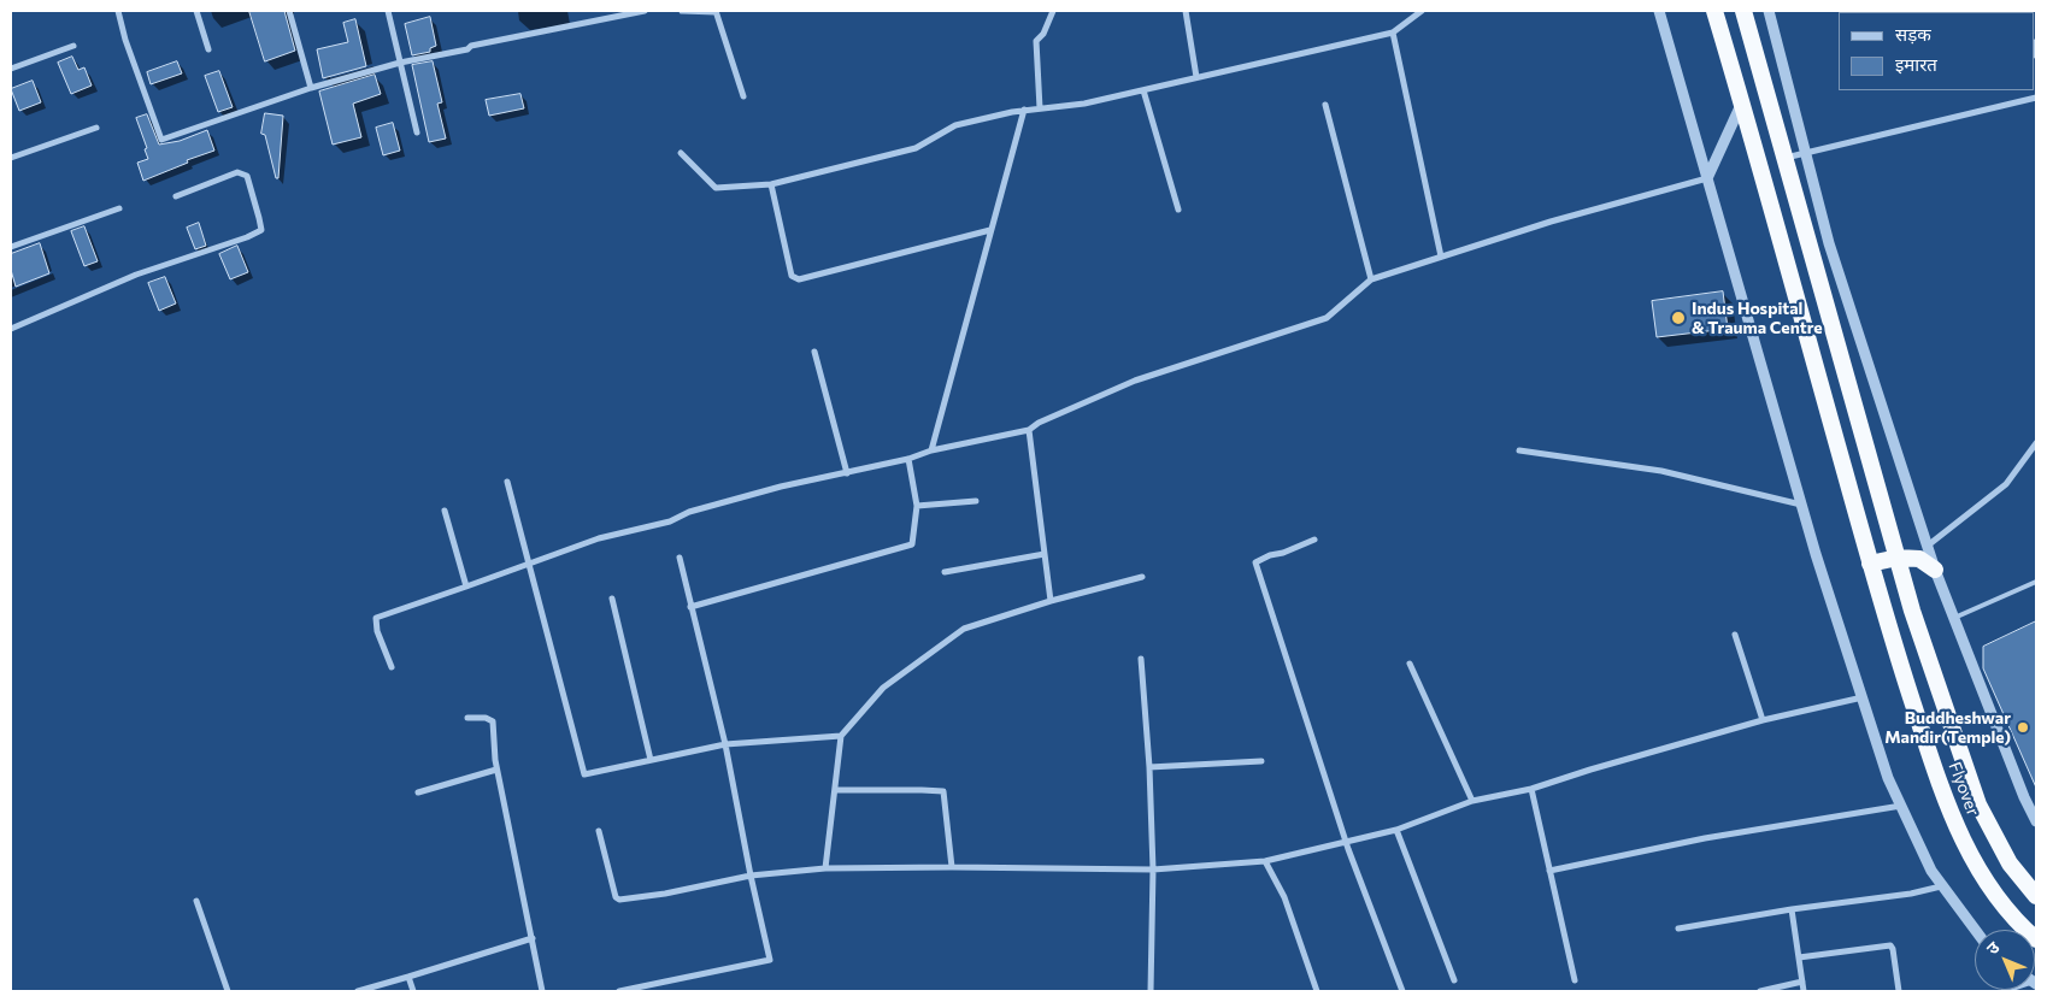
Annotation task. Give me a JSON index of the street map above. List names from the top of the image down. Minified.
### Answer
{"streets":{"highway":["Flyover"]},"places":["Indus Hospital & Trauma Centre","Buddheshwar Mandir(Temple)"],"legend":["सड़क","इमारत"],"north":"top left"}
